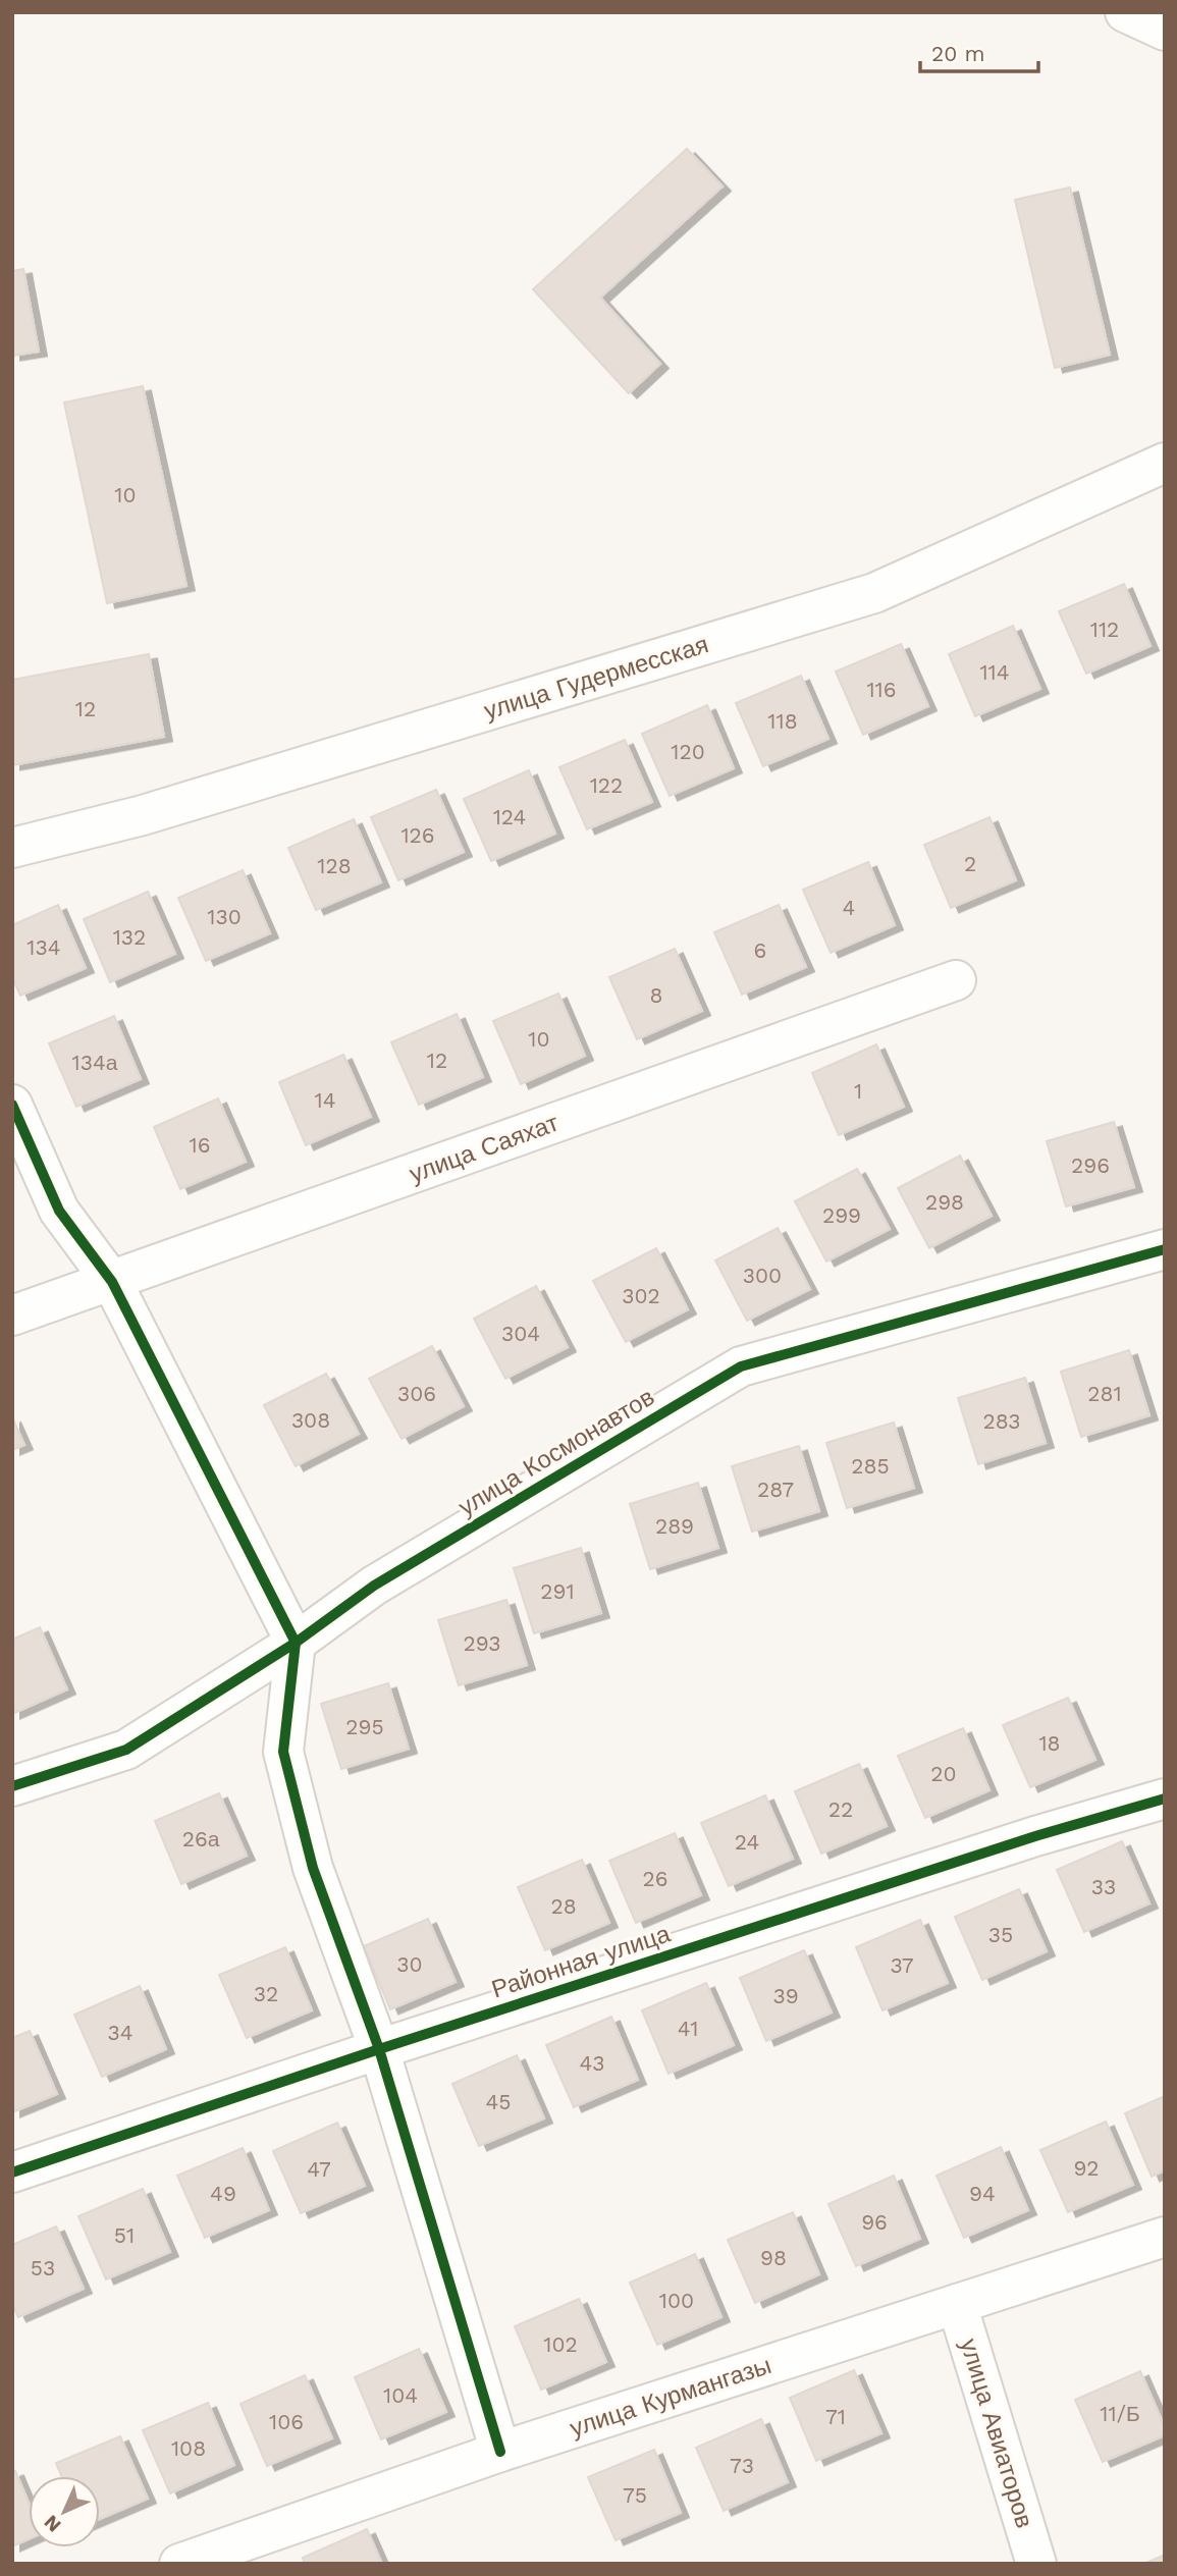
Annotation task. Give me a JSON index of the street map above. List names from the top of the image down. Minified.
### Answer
{"streets":{"street":["улица Гудермесская","улица Саяхат","улица Космонавтов","Районная улица","улица Курмангазы","улица Авиаторов"]},"crossings":[["улица Курмангазы","улица Авиаторов"]],"house_numbers":["10","112","114","116","12","118","120","122","124","126","2","128","4","130","132","134","6","8","10","12","134а","1","14","16","296","298","299","300","302","304","306","281","308","283","285","287","289","291","293","295","18","20","22","26а","24","26","33","28","35","30","37","32","39","41","34","43","45","92","47","49","94","96","51","98","53","100","102","104","11/Б","71","106","108","73","75"],"scale_bar":"20 m","north":"bottom left"}
